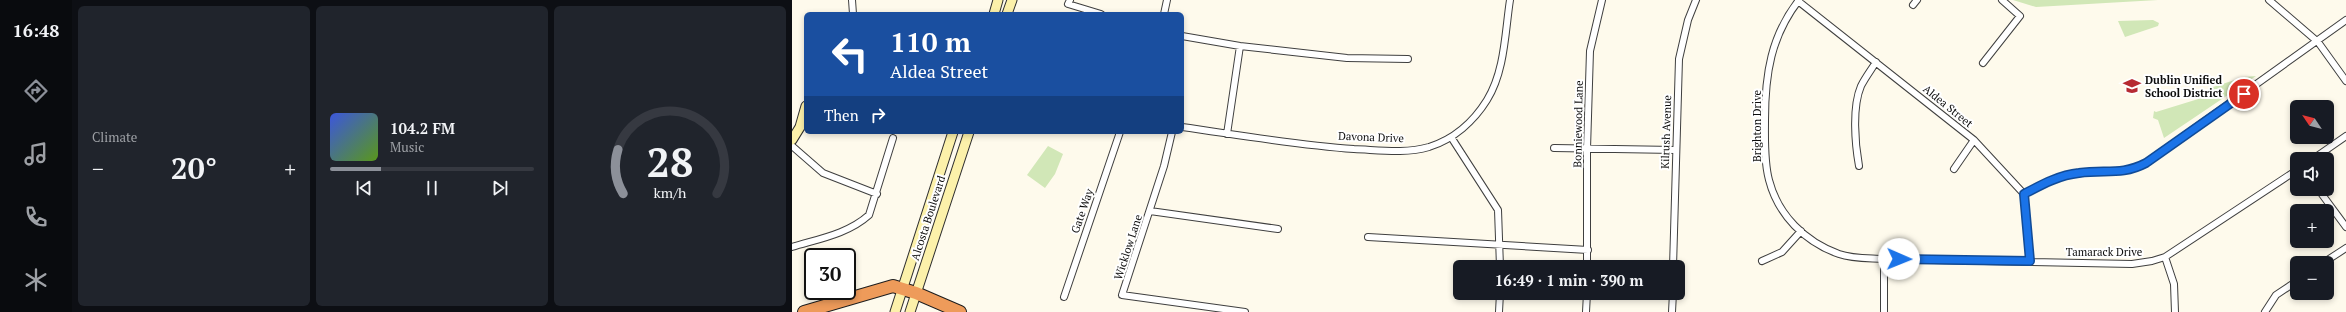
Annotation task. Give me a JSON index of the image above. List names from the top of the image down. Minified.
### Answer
{"streets":{"main road":["Alcosta Boulevard"],"street":["Aldea Street","Bonniewood Lane","Brighton Drive","Kilrush Avenue","Davona Drive","Gate Way","Wicklow Lane","Tamarack Drive"]},"crossings":[["Aldea Street","Brighton Drive"],["Brighton Drive","Tamarack Drive"]],"places":{"school or university":["Dublin Unified School District"]},"north":"top left","page":{"tabs":"16:48","tile":"Climate","turn":["110 m","Aldea Street"],"then":"Then","map_buttons":["+","−"],"song":["104.2 FM","Music"],"heat":["−","20°","+"],"limit":"30","trip":"16:49 · 1 min · 390 m","gauge":["28","km/h"]}}
